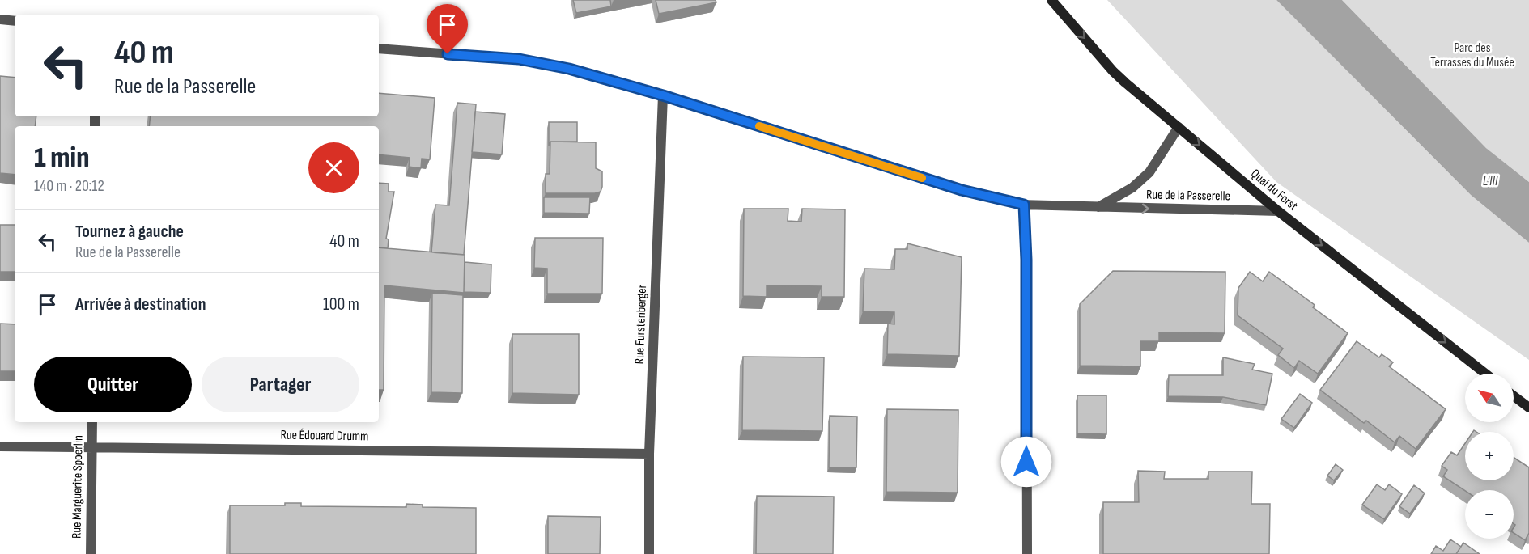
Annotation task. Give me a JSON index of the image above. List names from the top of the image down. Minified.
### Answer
{"streets":{"street":["Quai du Forst","Rue de la Passerelle","Rue Furstenberger","Rue Édouard Drumm","Rue Marguerite Spoerlin"]},"crossings":[["Quai du Forst","Rue de la Passerelle"],["Rue de la Passerelle","Rue Furstenberger"],["Rue Furstenberger","Rue Édouard Drumm"],["Rue Édouard Drumm","Rue Marguerite Spoerlin"]],"one_way":["Quai du Forst"],"water":["L'Ill"],"parks":["Parc des Terrasses du Musée"],"north":"top left","page":{"turn":["40 m","Rue de la Passerelle"],"heading":["1 min","140 m · 20:12"],"list":[{"name":"Tournez à gauche","note":"Rue de la Passerelle","value":"40 m"},{"name":"Arrivée à destination","value":"100 m"}],"buttons":["Quitter","Partager"],"map_buttons":["+","−"]}}
